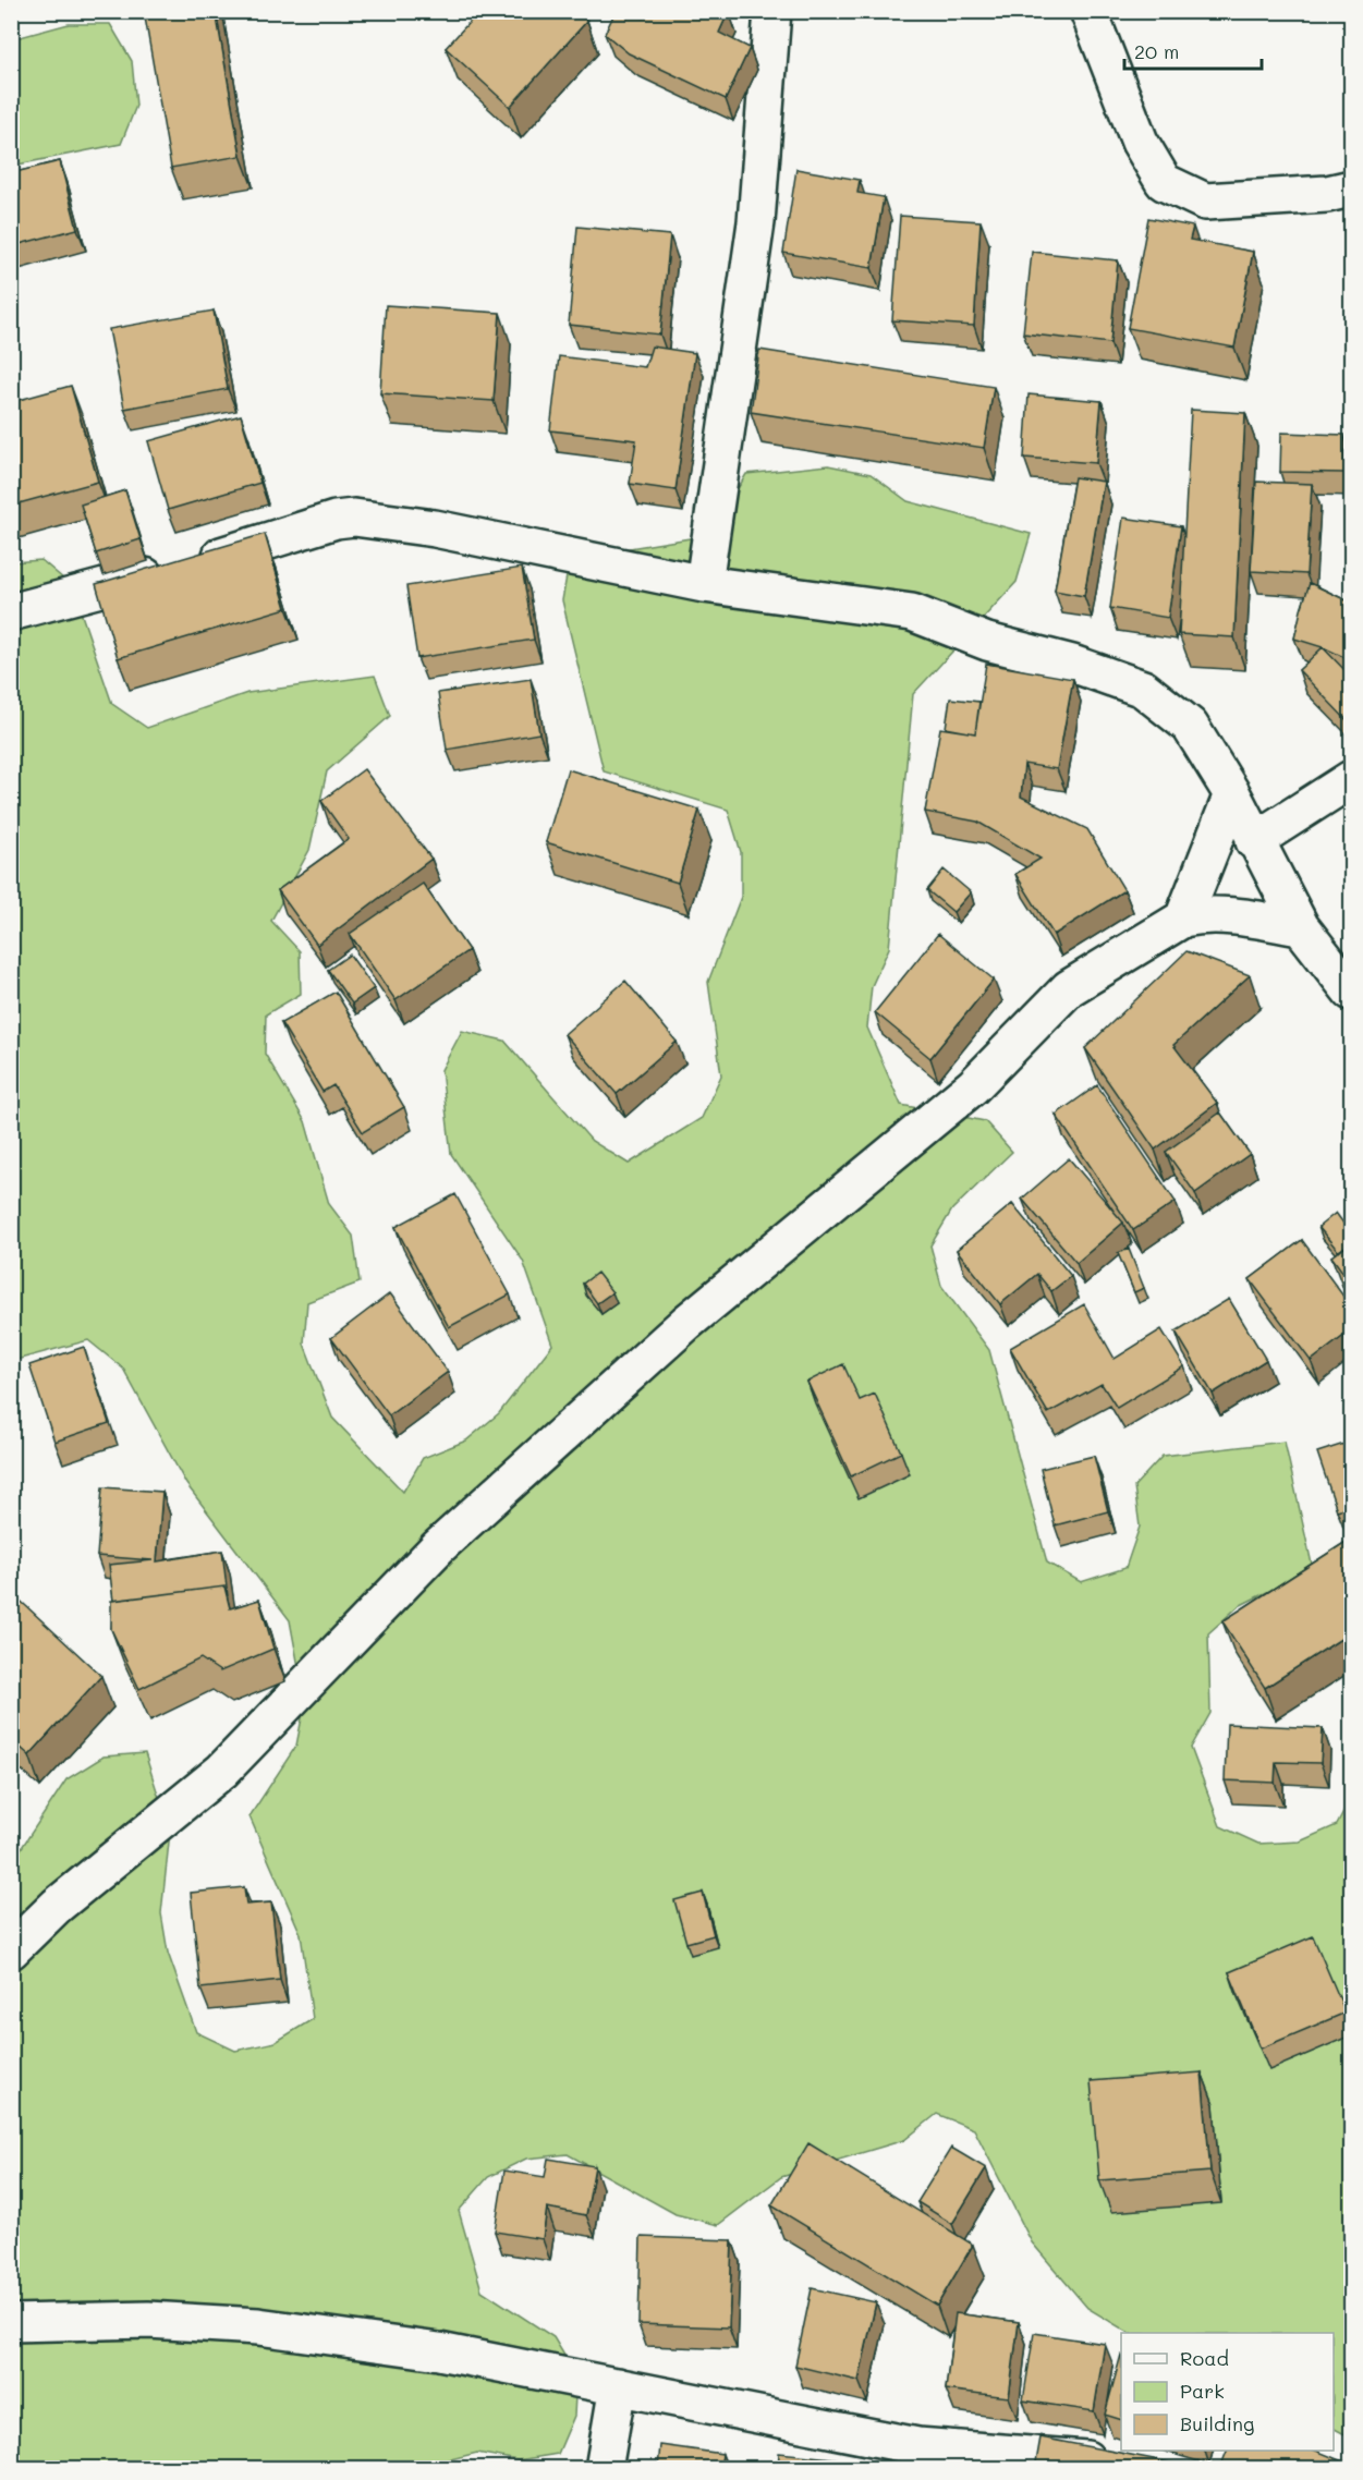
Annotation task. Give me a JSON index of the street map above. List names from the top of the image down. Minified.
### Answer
{"legend":["Road","Park","Building"],"scale_bar":"20 m"}
